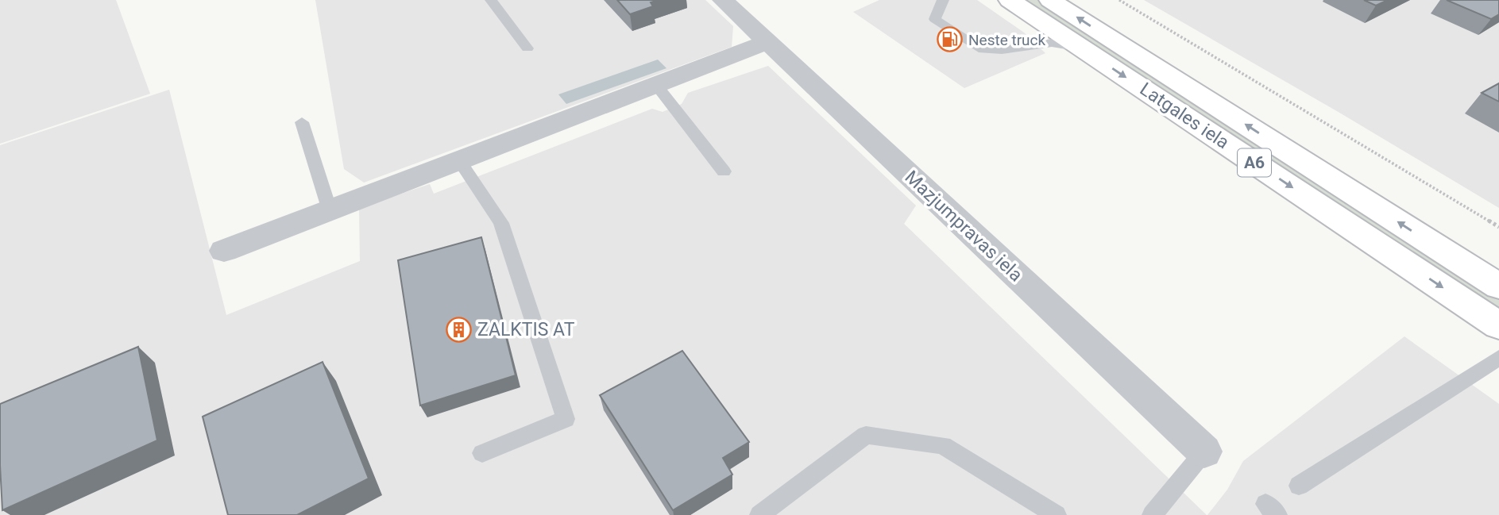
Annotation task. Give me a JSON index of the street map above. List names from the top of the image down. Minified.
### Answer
{"streets":{"highway":["Latgales iela","A6"],"street":["Mazjumpravas iela"]},"places":{"fuel station":["Neste truck"],"building":["ZALKTIS AT"]}}
